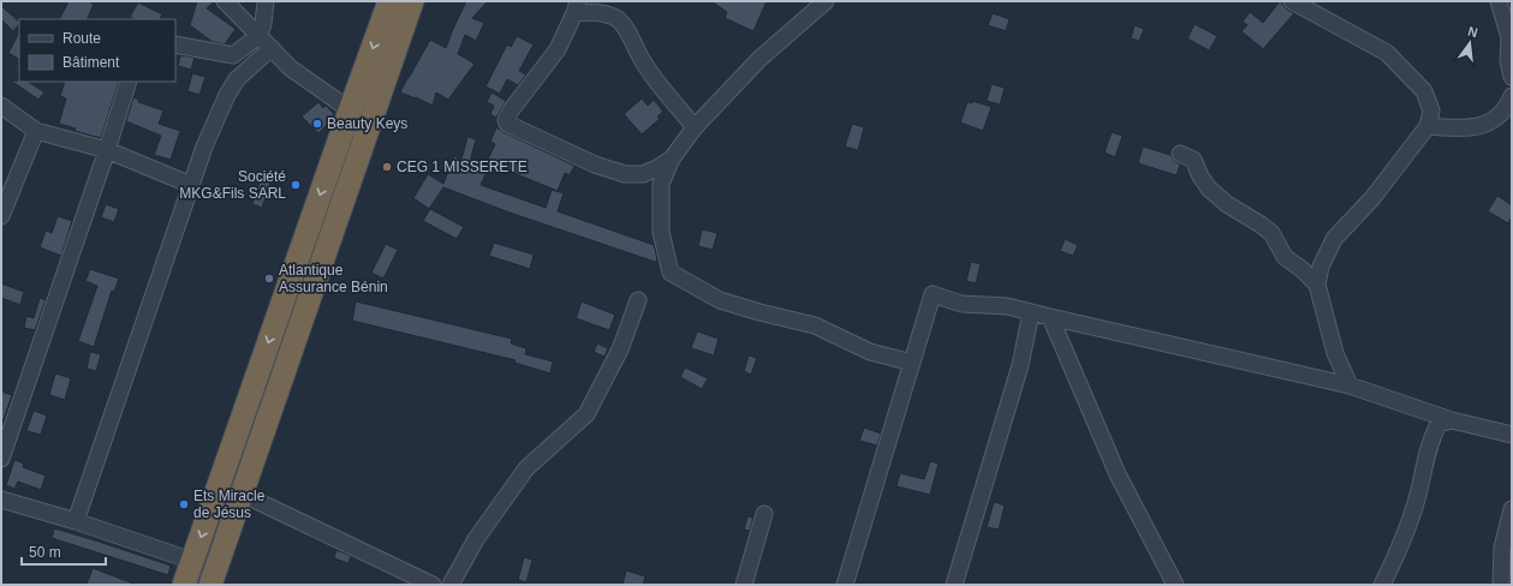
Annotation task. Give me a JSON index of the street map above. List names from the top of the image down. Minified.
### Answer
{"places":["Beauty Keys","CEG 1 MISSERETE","Société MKG&Fils SARL","Atlantique Assurance Bénin","Ets Miracle de Jésus"],"legend":["Route","Bâtiment"],"scale_bar":"50 m","north":"top"}
